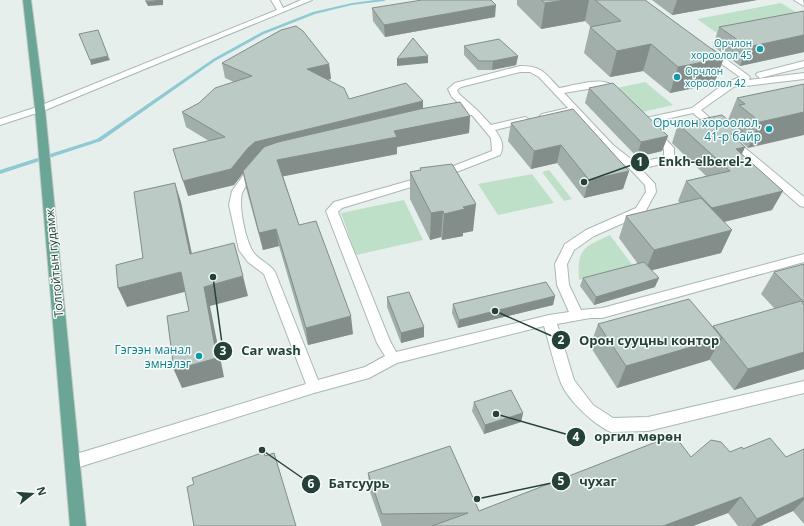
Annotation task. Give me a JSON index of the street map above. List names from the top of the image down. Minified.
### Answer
{"streets":{"main road":["Толгойтын гудамж"]},"places":["Орчлон хороолол 45","Орчлон хороолол 42","Орчлон хороолол, 41-р байр","Enkh-elberel-2","Car wash","Орон сууцны контор","Гэгээн манал эмнэлэг","оргил мөрөн","Батсуурь","чухаг"],"north":"right"}
